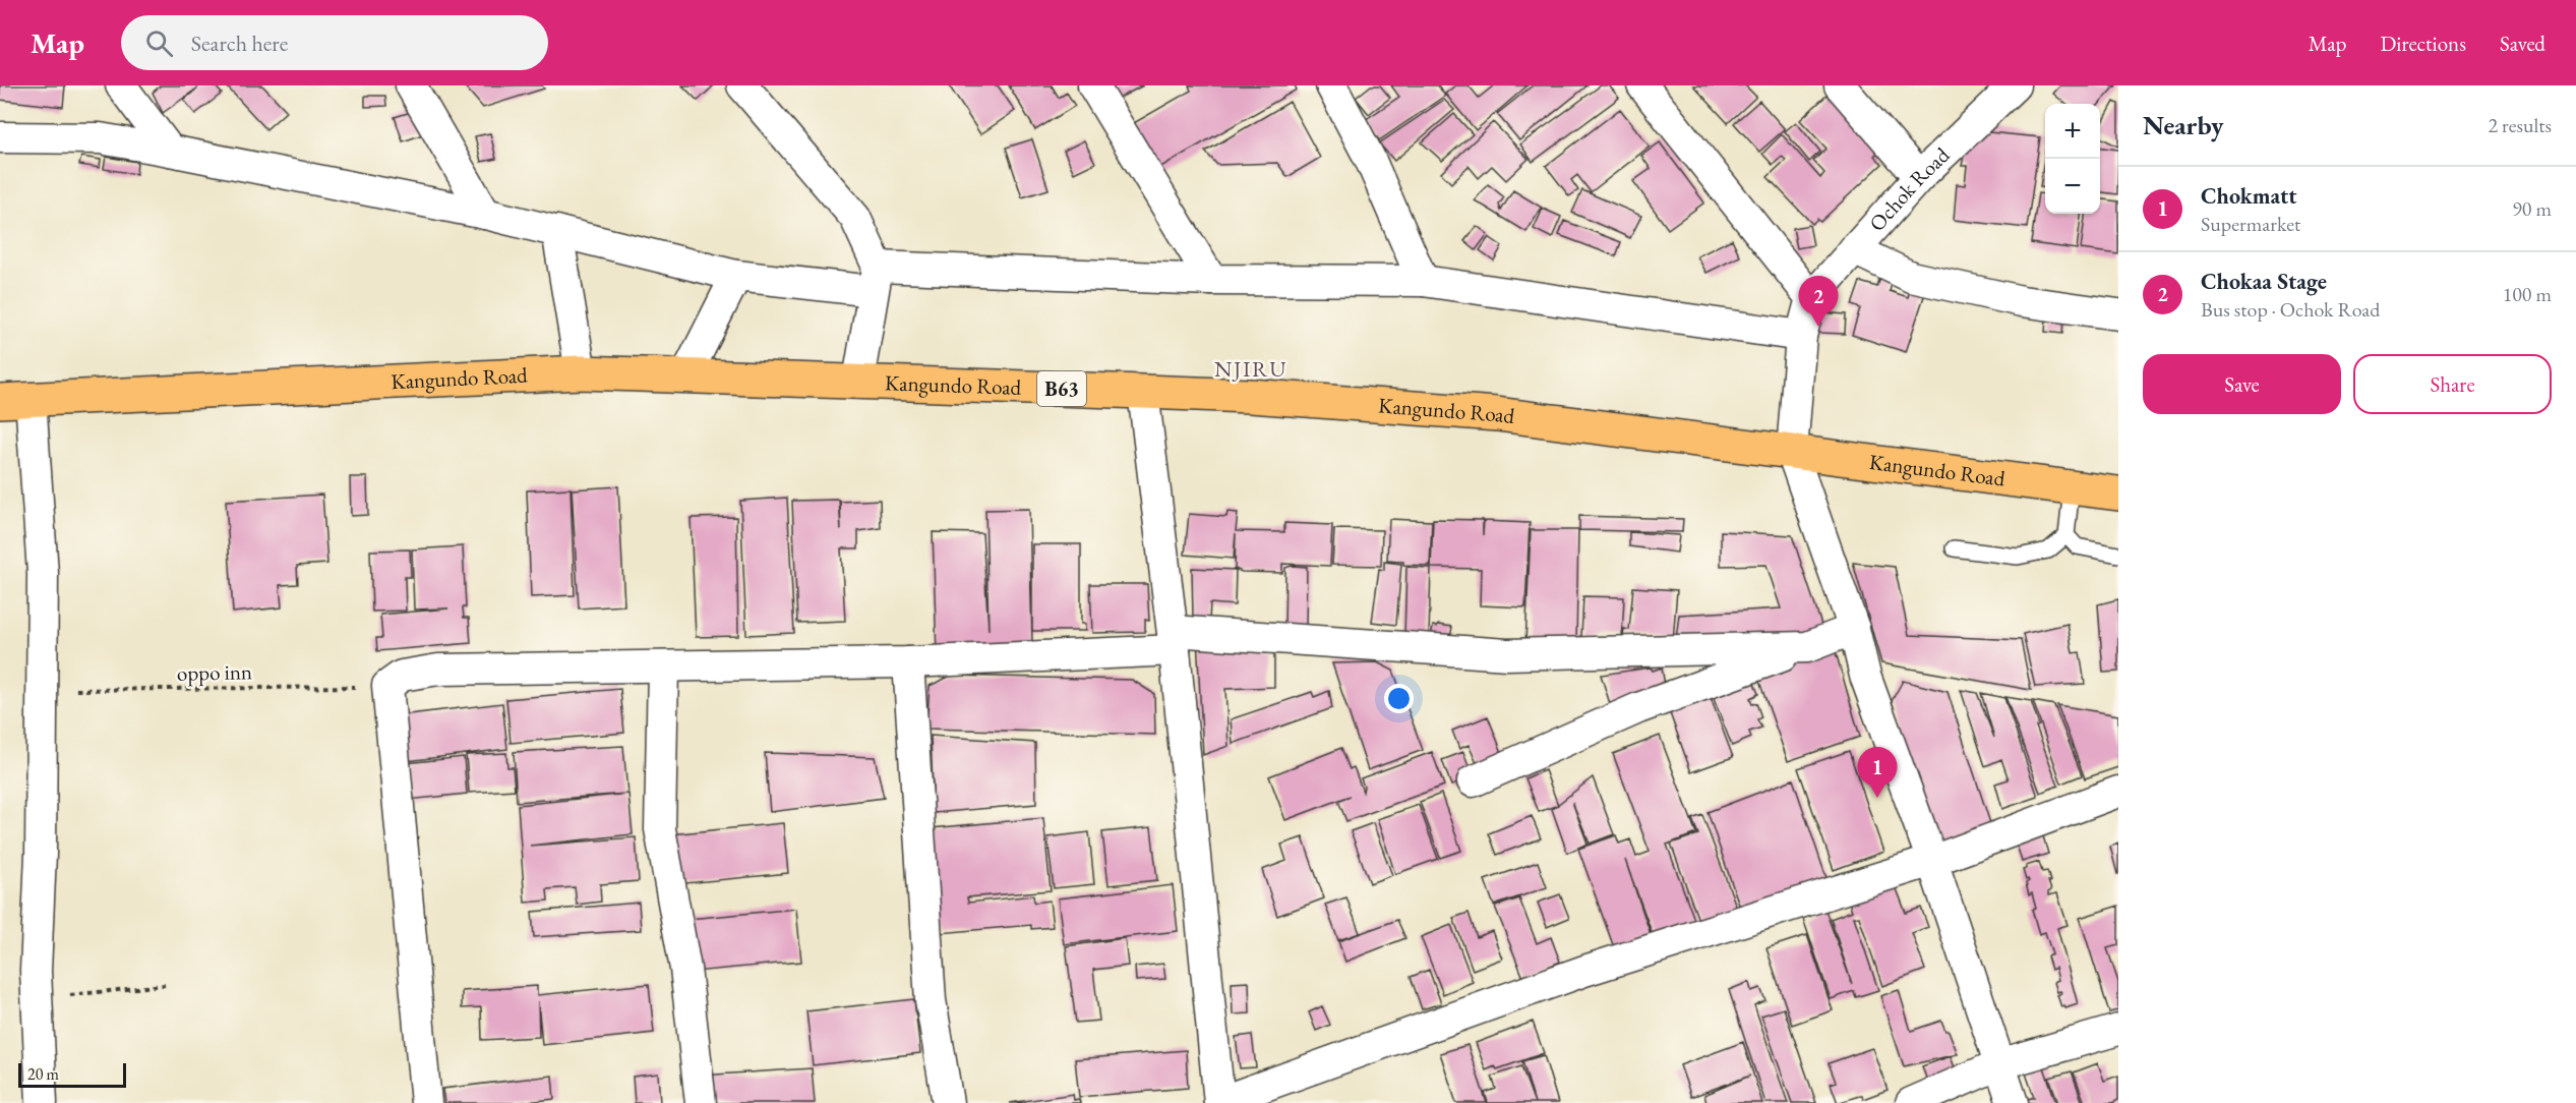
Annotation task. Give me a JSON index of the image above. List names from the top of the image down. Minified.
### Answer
{"streets":{"highway":["Kangundo Road","B63"],"street":["Ochok Road"],"path":["oppo inn"]},"districts":["NJIRU"],"scale_bar":"20 m","page":{"header":"Map","search":"Search here","nav":["Map","Directions","Saved"],"heading":["Nearby","2 results"],"map_buttons":["+","−"],"list":[{"mark":"1","name":"Chokmatt","note":"Supermarket","value":"90 m"},{"mark":"2","name":"Chokaa Stage","note":"Bus stop · Ochok Road","value":"100 m"}],"pins":["2","1"],"buttons":["Save","Share"],"scale":"20 m"}}
